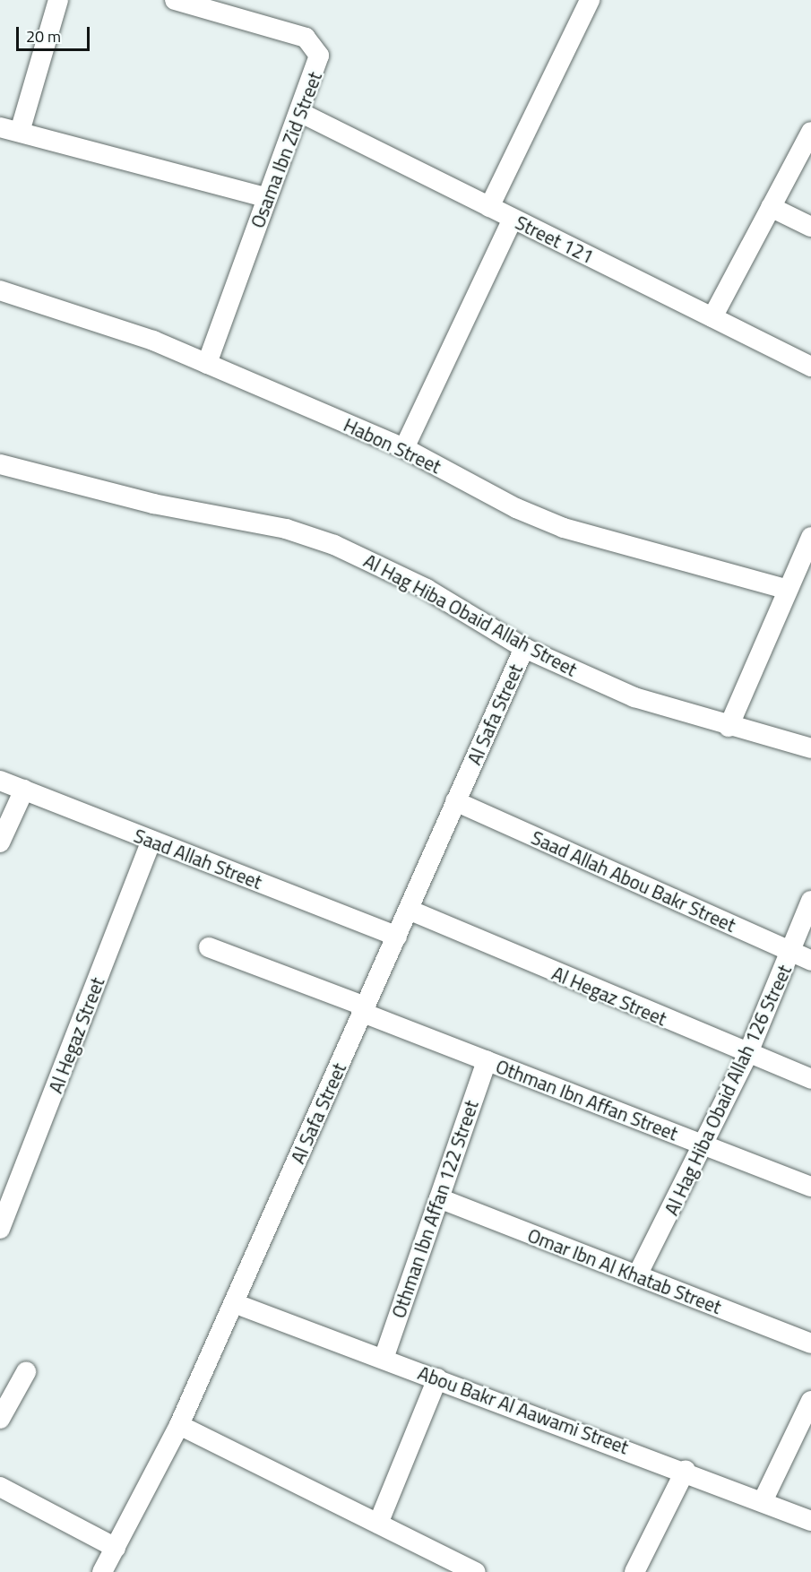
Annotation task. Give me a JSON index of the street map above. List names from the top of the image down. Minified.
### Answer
{"streets":{"street":["Osama Ibn Zid Street","Street 121","Habon Street","Al Hag Hiba Obaid Allah Street","Al Safa Street","Saad Allah Street","Saad Allah Abou Bakr Street","Al Hegaz Street","Al Hag Hiba Obaid Allah 126 Street","Othman Ibn Affan Street","Othman Ibn Affan 122 Street","Omar Ibn Al Khatab Street","Abou Bakr Al Aawami Street"]},"crossings":[["Osama Ibn Zid Street","Street 121"],["Osama Ibn Zid Street","Habon Street"],["Al Hag Hiba Obaid Allah Street","Al Safa Street"],["Al Safa Street","Saad Allah Street"],["Al Safa Street","Saad Allah Abou Bakr Street"],["Al Safa Street","Al Hegaz Street"],["Al Safa Street","Othman Ibn Affan Street"],["Al Safa Street","Abou Bakr Al Aawami Street"],["Saad Allah Street","Al Hegaz Street"],["Saad Allah Abou Bakr Street","Al Hag Hiba Obaid Allah 126 Street"],["Al Hegaz Street","Al Hag Hiba Obaid Allah 126 Street"],["Al Hag Hiba Obaid Allah 126 Street","Othman Ibn Affan Street"],["Al Hag Hiba Obaid Allah 126 Street","Omar Ibn Al Khatab Street"],["Othman Ibn Affan Street","Othman Ibn Affan 122 Street"],["Othman Ibn Affan 122 Street","Omar Ibn Al Khatab Street"],["Othman Ibn Affan 122 Street","Abou Bakr Al Aawami Street"]],"scale_bar":"20 m"}
